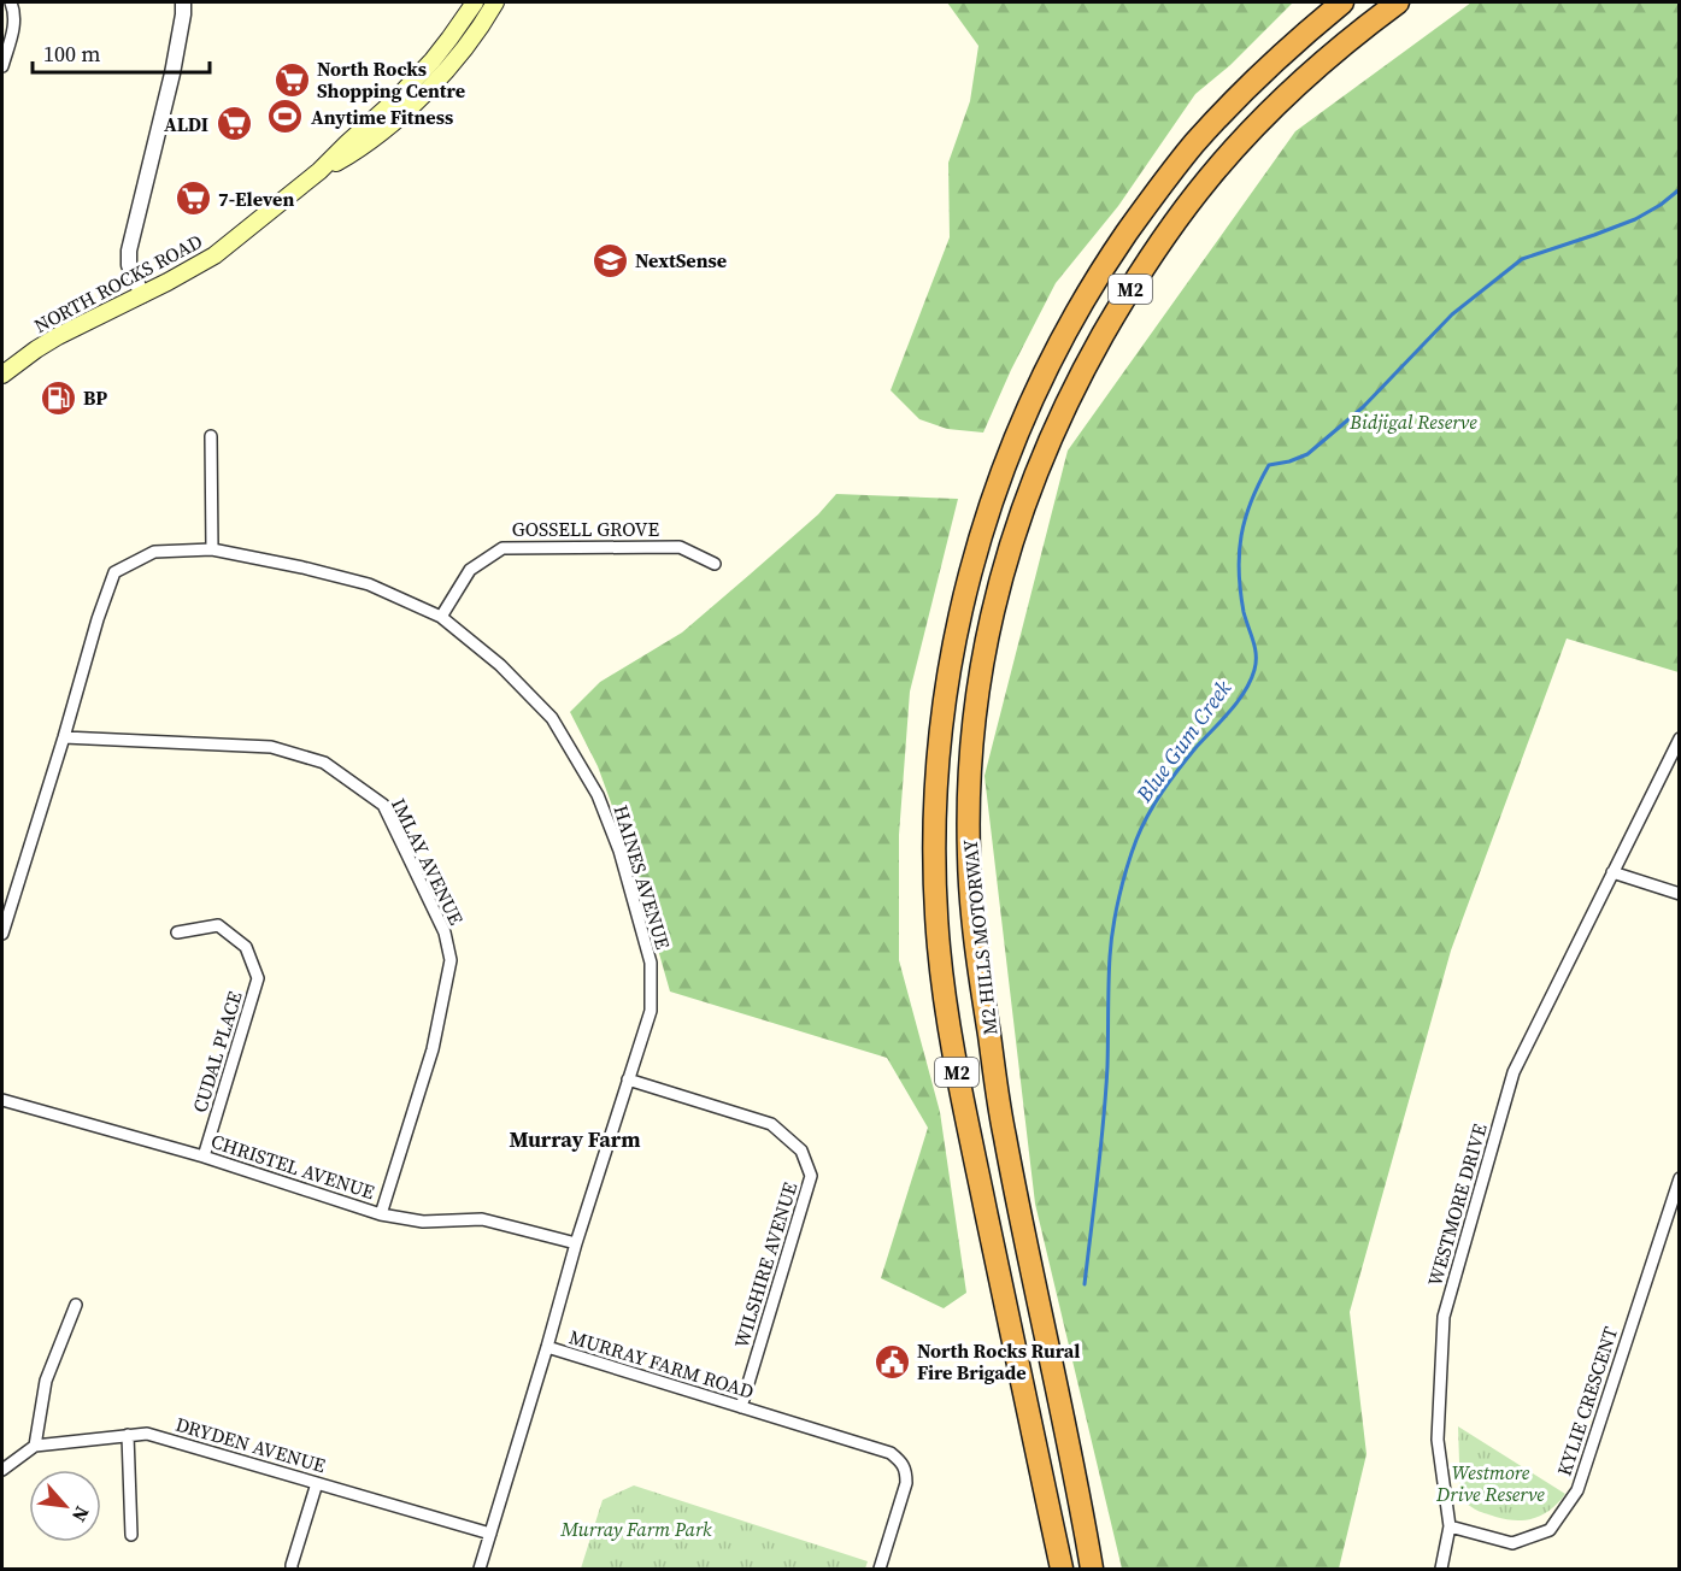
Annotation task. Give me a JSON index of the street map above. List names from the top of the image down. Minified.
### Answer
{"streets":{"highway":["M2","M2 HILLS MOTORWAY"],"main road":["NORTH ROCKS ROAD"],"street":["GOSSELL GROVE","IMLAY AVENUE","HAINES AVENUE","CUDAL PLACE","CHRISTEL AVENUE","WESTMORE DRIVE","WILSHIRE AVENUE","MURRAY FARM ROAD","KYLIE CRESCENT","DRYDEN AVENUE"]},"crossings":[["GOSSELL GROVE","HAINES AVENUE"],["IMLAY AVENUE","CHRISTEL AVENUE"],["HAINES AVENUE","CHRISTEL AVENUE"],["HAINES AVENUE","WILSHIRE AVENUE"],["HAINES AVENUE","MURRAY FARM ROAD"],["CUDAL PLACE","CHRISTEL AVENUE"],["WESTMORE DRIVE","KYLIE CRESCENT"],["WILSHIRE AVENUE","MURRAY FARM ROAD"],["MURRAY FARM ROAD","DRYDEN AVENUE"]],"districts":["Murray Farm"],"water":["Blue Gum Creek"],"parks":["Bidjigal Reserve","Westmore Drive Reserve","Murray Farm Park"],"places":{"supermarket":["North Rocks Shopping Centre","ALDI","7-Eleven"],"sports":["Anytime Fitness"],"school or university":["NextSense"],"fuel station":["BP"],"public building":["North Rocks Rural Fire Brigade"]},"scale_bar":"100 m","north":"bottom right"}
